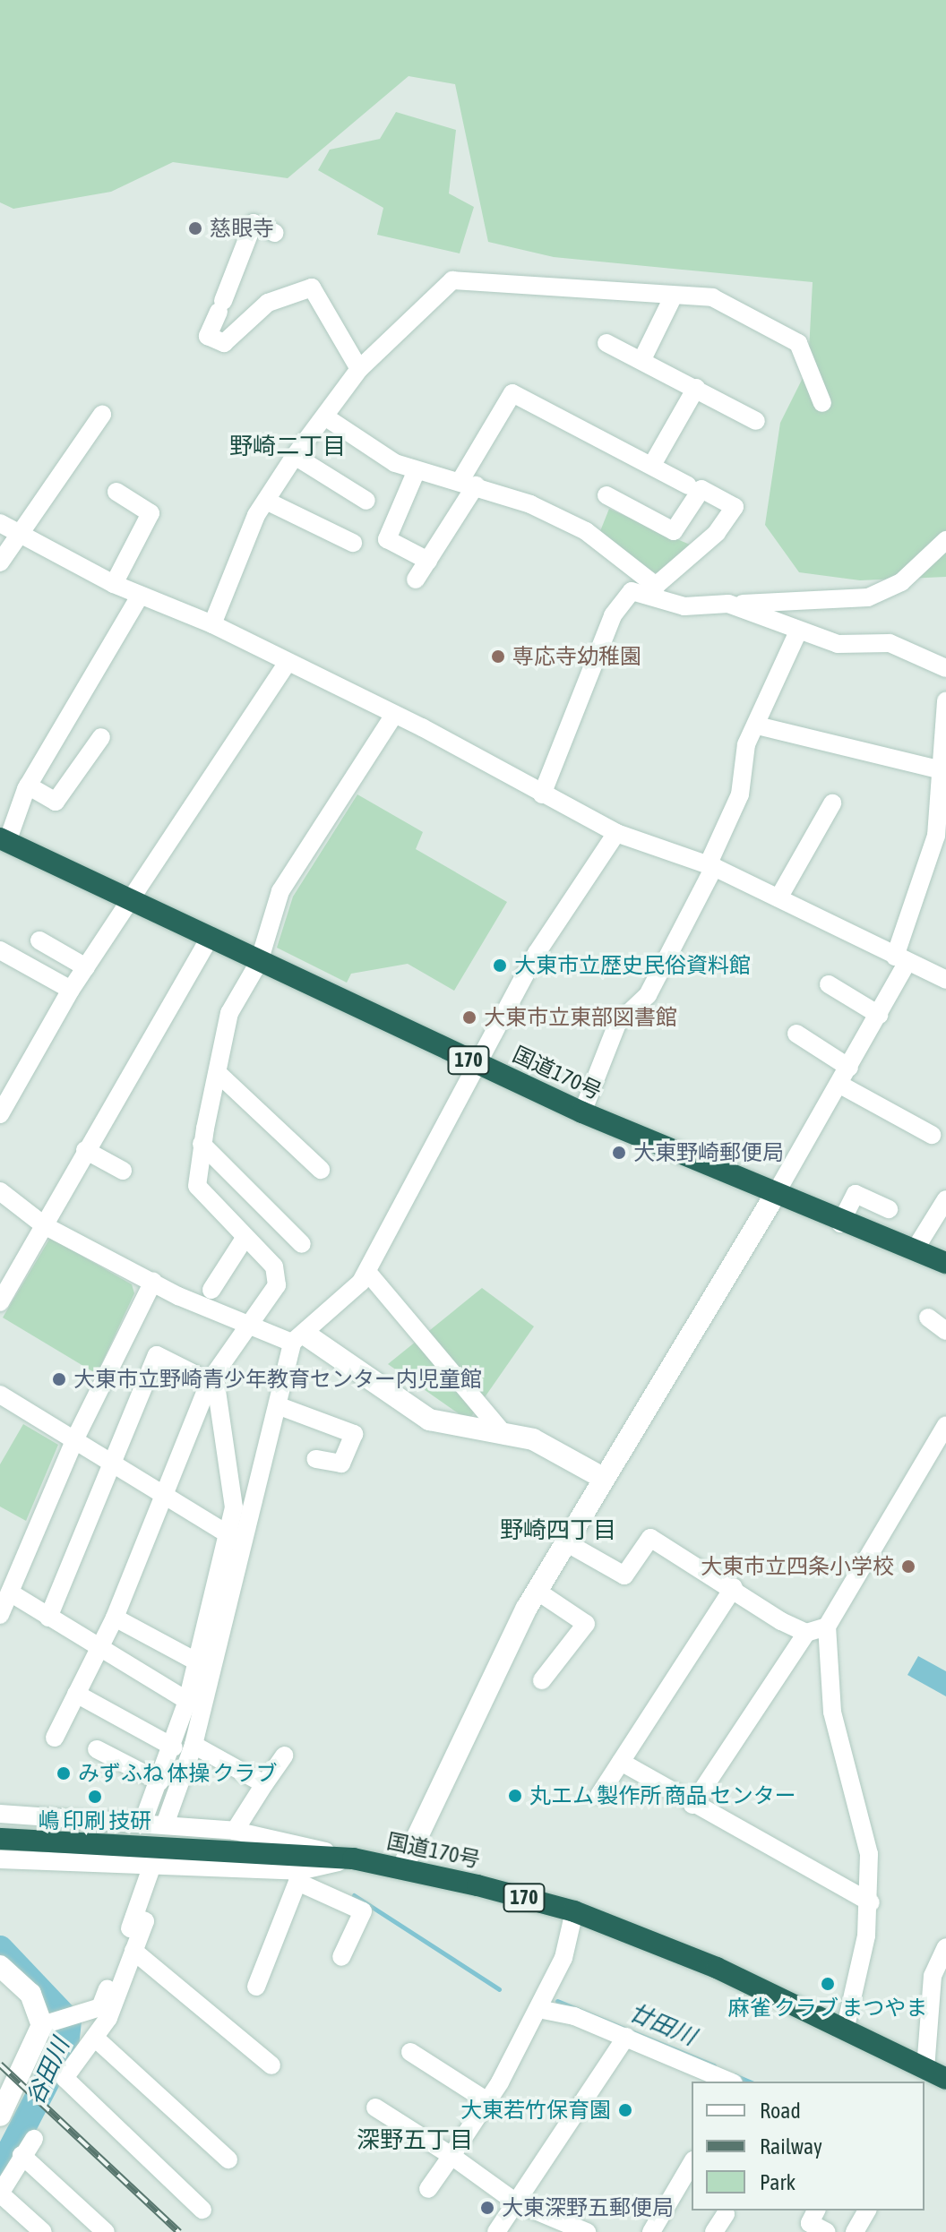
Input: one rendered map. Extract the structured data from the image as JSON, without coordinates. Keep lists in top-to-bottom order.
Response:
{
  "streets": {
    "highway": ["170", "国道170号"]
  },
  "districts": ["野崎二丁目", "野崎四丁目", "深野五丁目"],
  "water": ["廿田川", "谷田川"],
  "places": [
    "慈眼寺",
    "専応寺幼稚園",
    "大東市立歴史民俗資料館",
    "大東市立東部図書館",
    "大東野崎郵便局",
    "大東市立野崎青少年教育センター内児童館",
    "大東市立四条小学校",
    "みずふね 体操 クラブ",
    "丸エム 製作所 商品 センター",
    "嶋 印刷 技研",
    "麻雀 クラブ まつやま",
    "大東若竹保育園",
    "大東深野五郵便局"
  ],
  "legend": ["Road", "Railway", "Park"]
}
